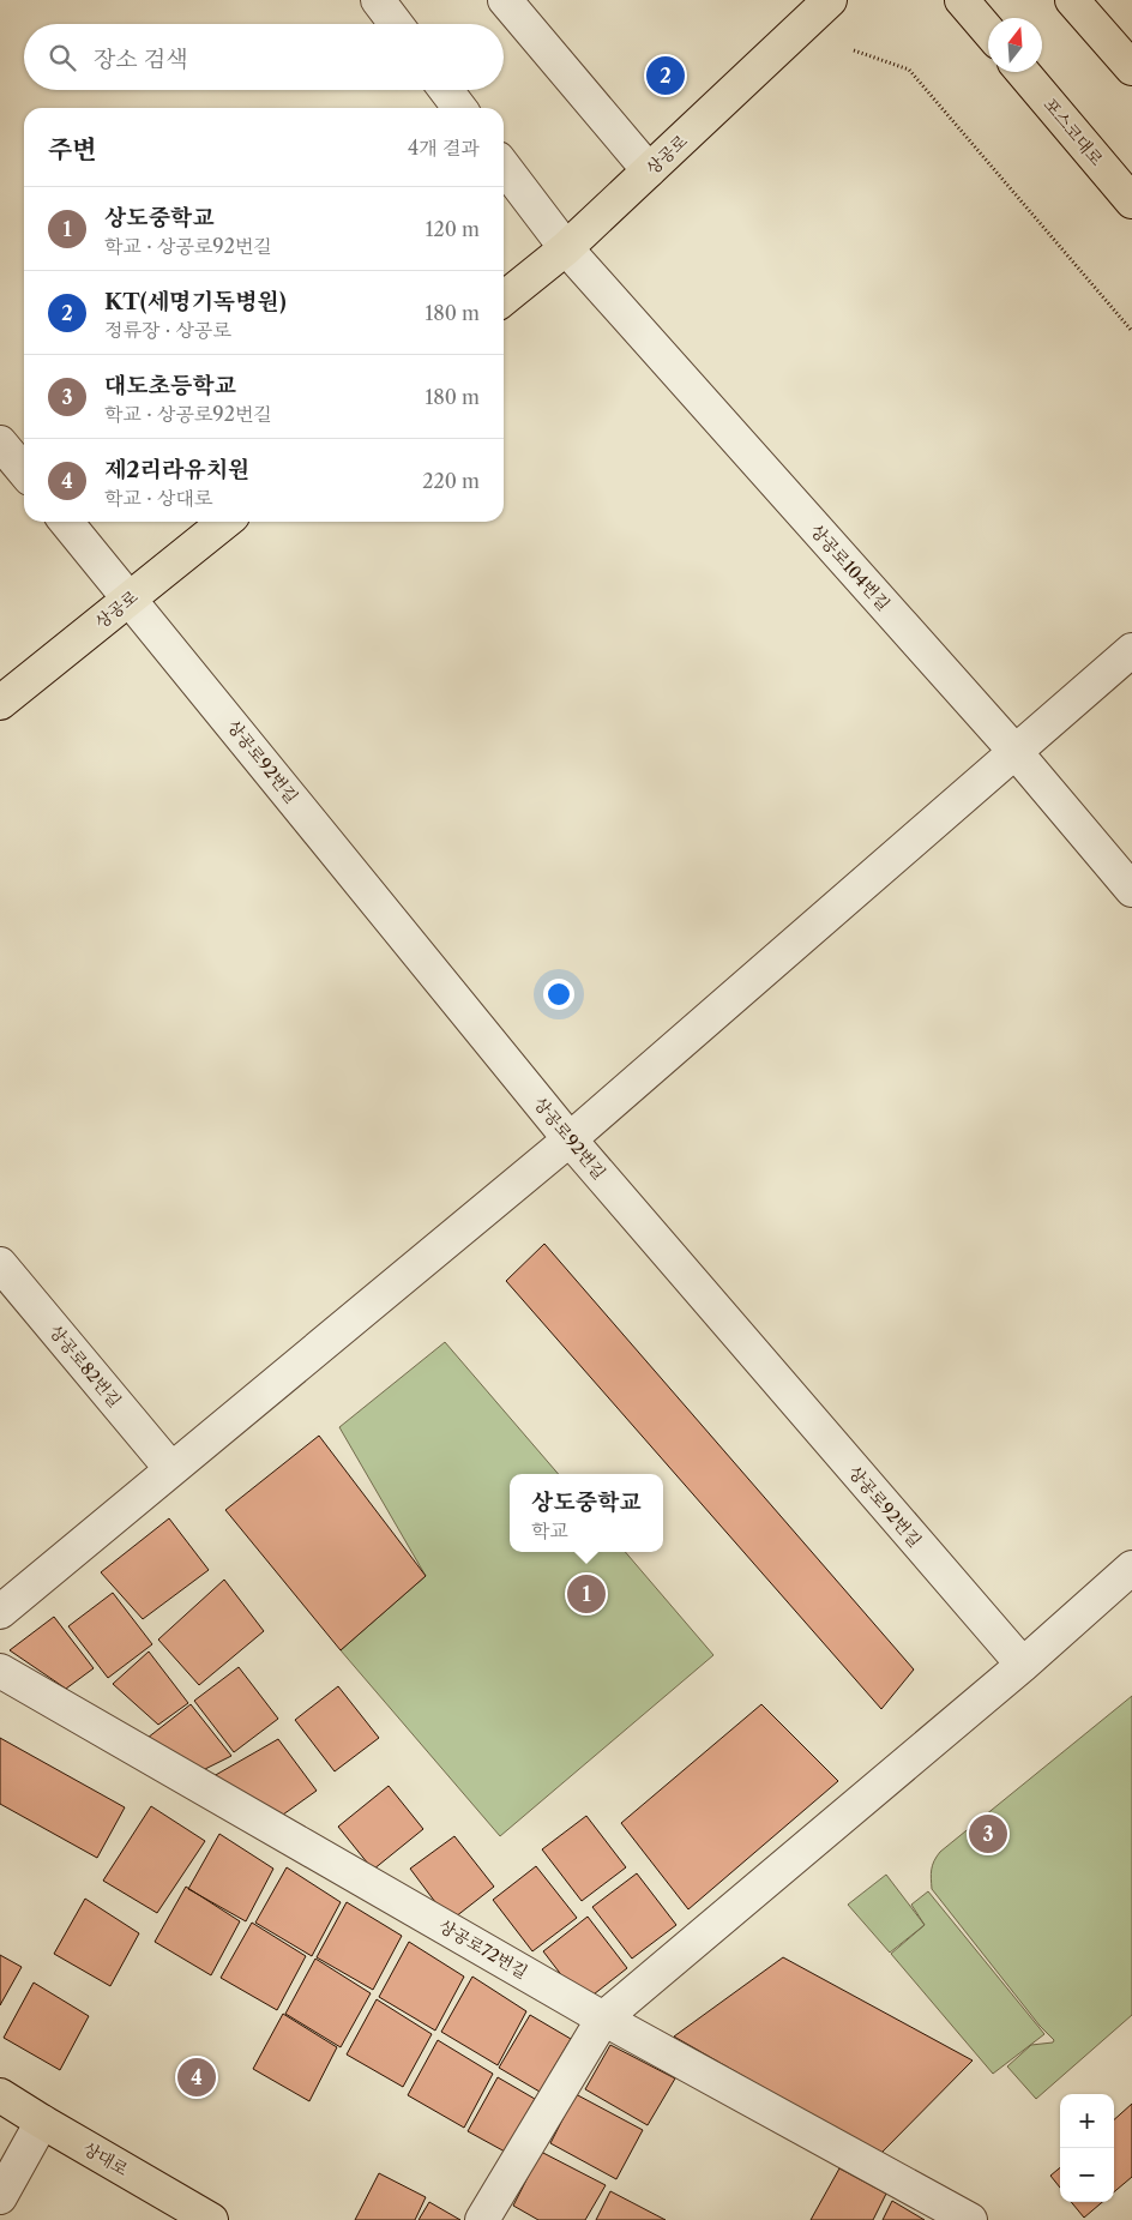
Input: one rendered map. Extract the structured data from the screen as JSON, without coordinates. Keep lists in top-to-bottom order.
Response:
{
  "streets": {
    "main road": ["포스코대로", "상공로", "상대로"],
    "street": [
      "상공로104번길",
      "상공로92번길",
      "상공로82번길",
      "상공로72번길"
    ]
  },
  "crossings": [
    ["상공로", "상공로104번길"],
    ["상공로", "상공로92번길"]
  ],
  "north": "top",
  "page": {
    "search": "장소 검색",
    "pins": [
      "2",
      "1",
      "3",
      "4"
    ],
    "heading": ["주변", "4개 결과"],
    "list": [
      {
        "mark": "1",
        "name": "상도중학교",
        "note": "학교 · 상공로92번길",
        "value": "120 m"
      },
      {
        "mark": "2",
        "name": "KT(세명기독병원)",
        "note": "정류장 · 상공로",
        "value": "180 m"
      },
      {
        "mark": "3",
        "name": "대도초등학교",
        "note": "학교 · 상공로92번길",
        "value": "180 m"
      },
      {
        "mark": "4",
        "name": "제2리라유치원",
        "note": "학교 · 상대로",
        "value": "220 m"
      }
    ],
    "popup": ["상도중학교", "학교"],
    "map_buttons": ["+", "−"]
  }
}
